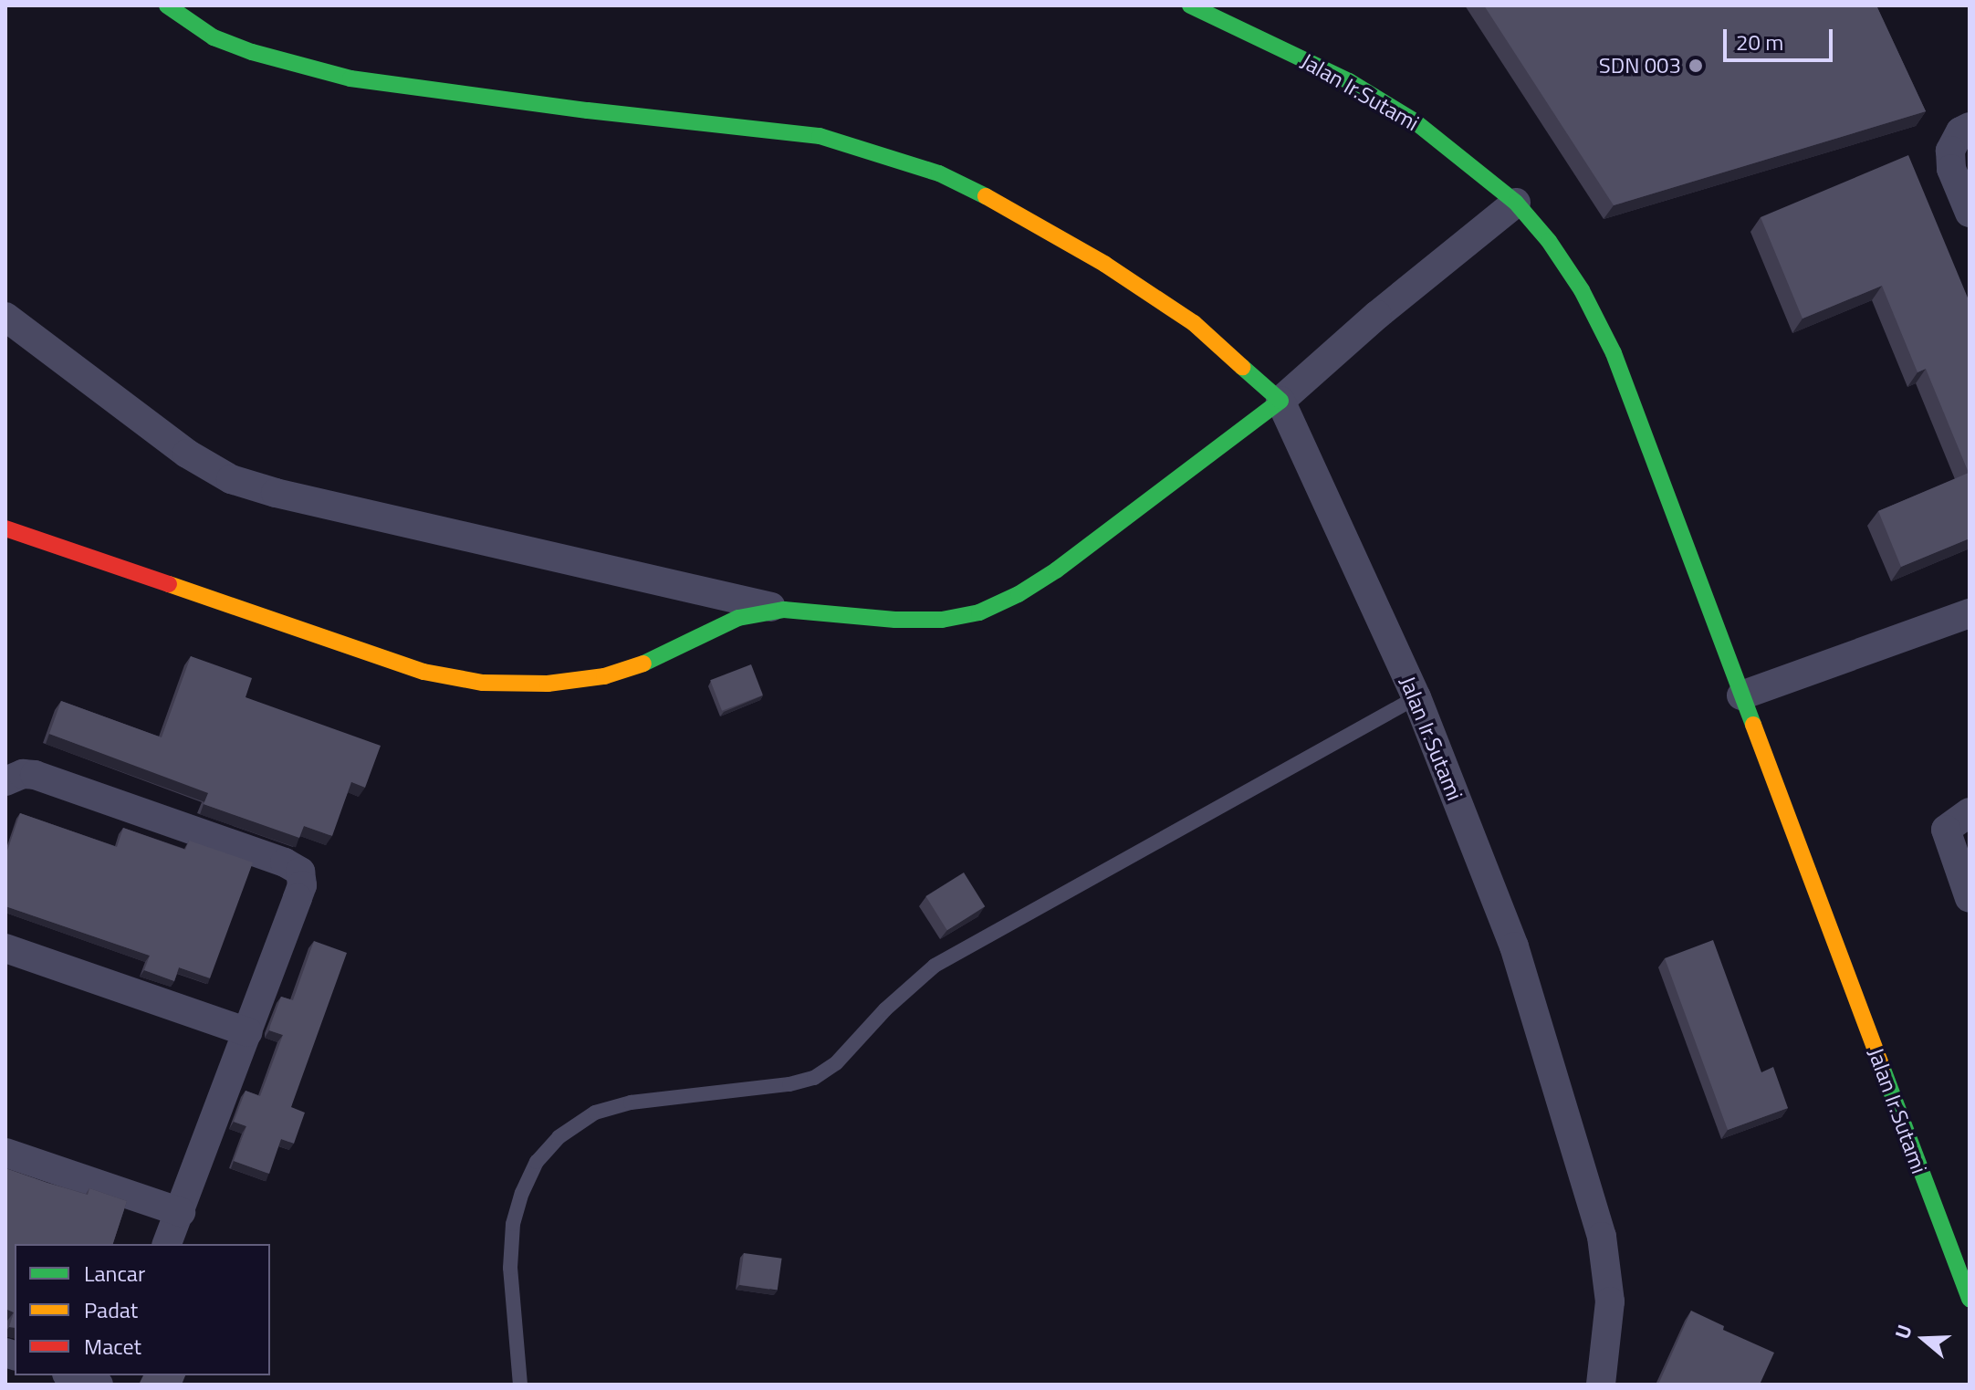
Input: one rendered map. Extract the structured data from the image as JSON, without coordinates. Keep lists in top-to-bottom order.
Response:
{
  "streets": {
    "street": ["Jalan Ir.Sutami"]
  },
  "places": ["SDN 003"],
  "legend": ["Lancar", "Padat", "Macet"],
  "scale_bar": "20 m",
  "north": "left"
}
